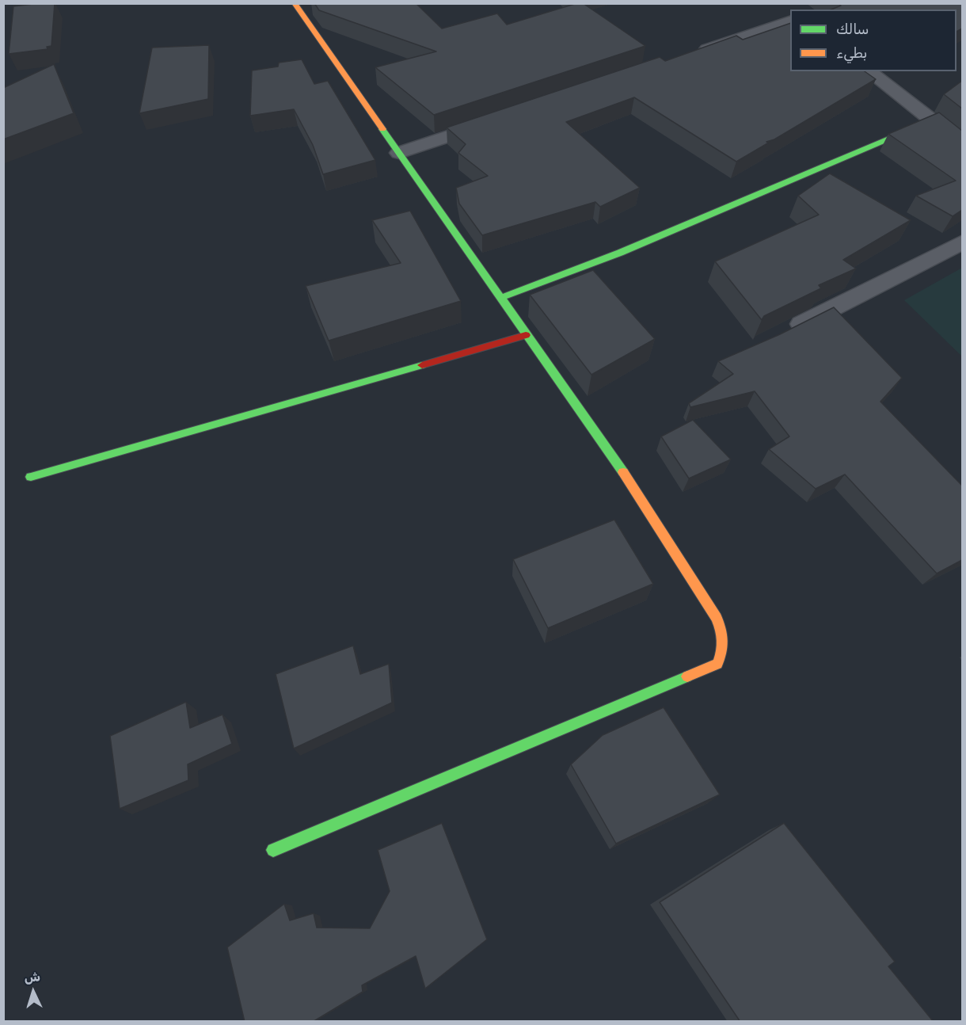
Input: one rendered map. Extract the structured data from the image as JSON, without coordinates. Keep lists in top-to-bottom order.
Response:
{
  "legend": ["سالك", "بطيء"],
  "north": "top"
}
